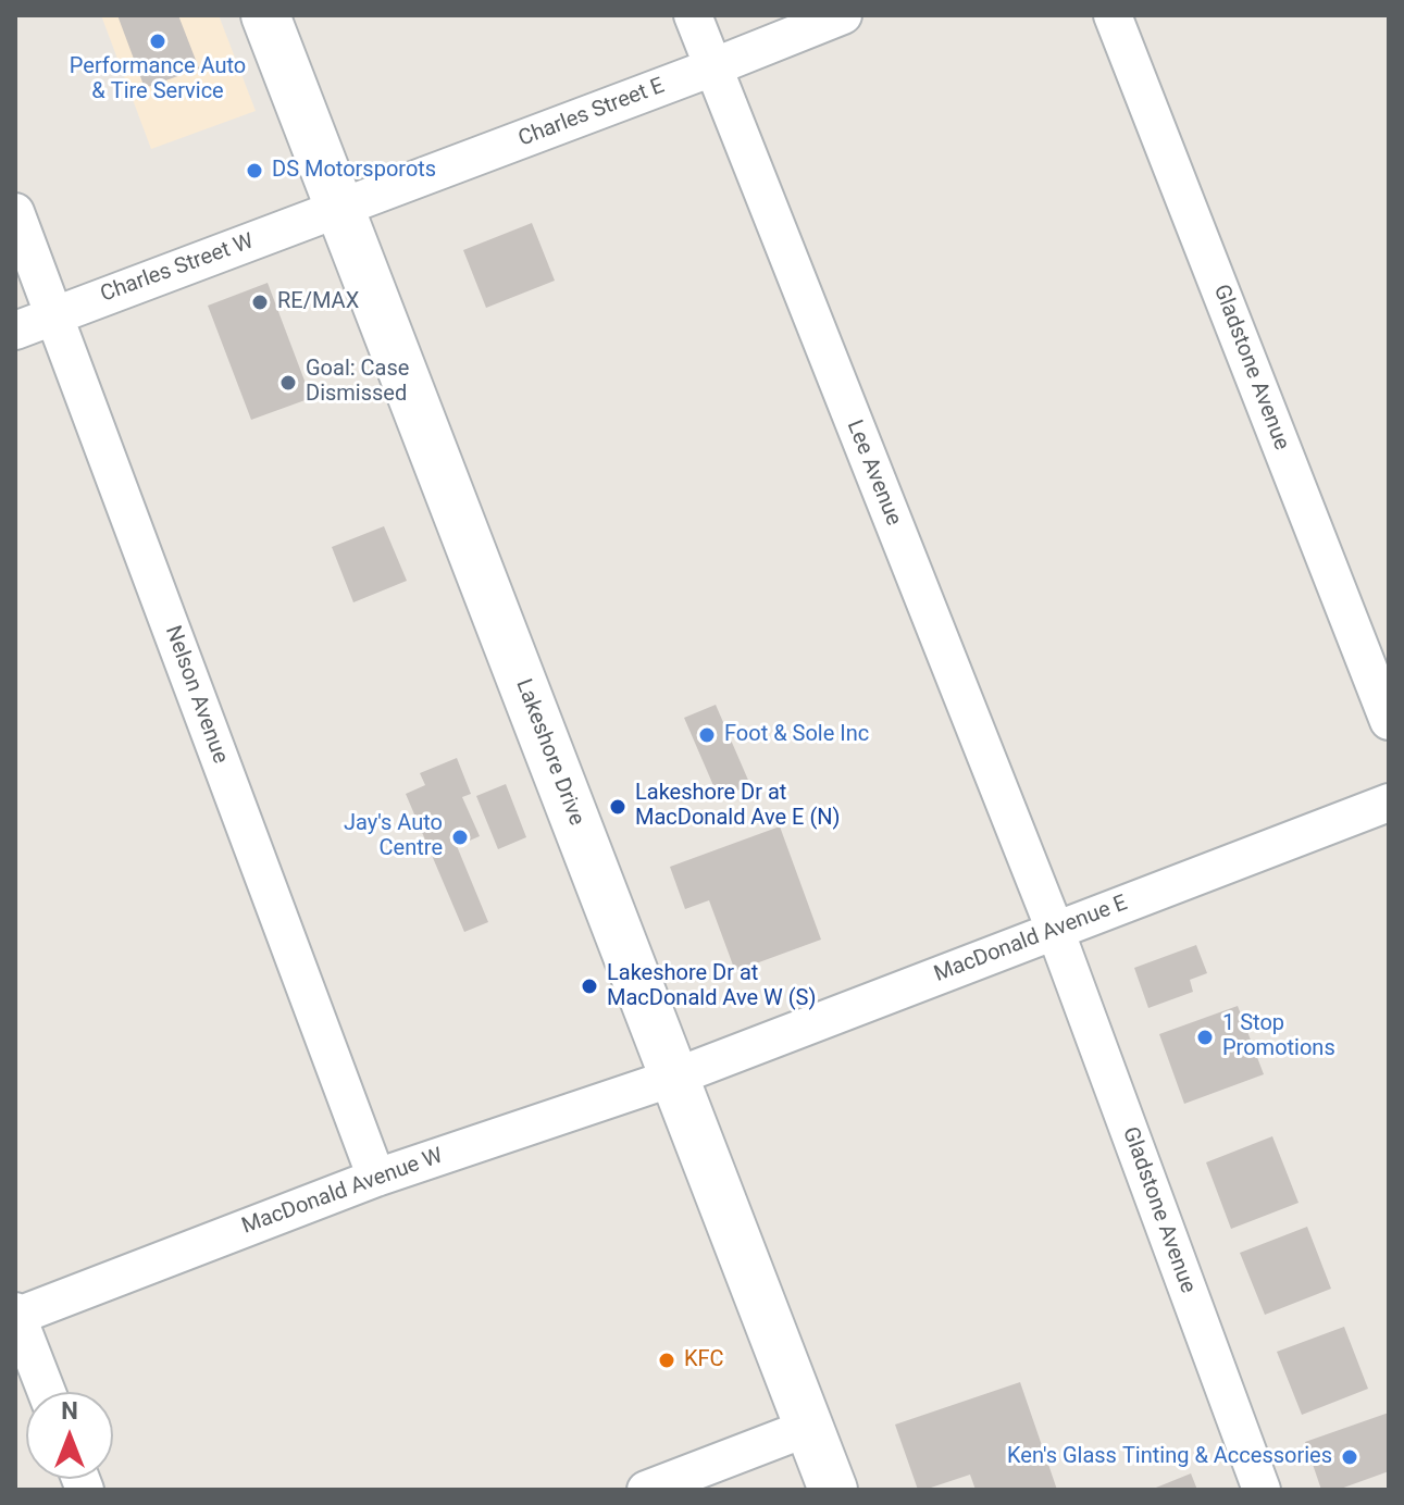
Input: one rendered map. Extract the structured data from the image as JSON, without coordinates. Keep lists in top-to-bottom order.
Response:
{
  "streets": {
    "main road": ["Lakeshore Drive"],
    "street": [
      "Charles Street E",
      "Charles Street W",
      "Gladstone Avenue",
      "Lee Avenue",
      "Nelson Avenue",
      "MacDonald Avenue E",
      "MacDonald Avenue W"
    ]
  },
  "crossings": [
    ["Charles Street E", "Charles Street W"],
    ["Charles Street E", "Lee Avenue"],
    ["Charles Street E", "Lakeshore Drive"],
    ["Charles Street W", "Nelson Avenue"],
    ["Charles Street W", "Lakeshore Drive"],
    ["Gladstone Avenue", "Lee Avenue"],
    ["Gladstone Avenue", "MacDonald Avenue E"],
    ["Lee Avenue", "MacDonald Avenue E"],
    ["Nelson Avenue", "MacDonald Avenue W"],
    ["Lakeshore Drive", "MacDonald Avenue E"],
    ["Lakeshore Drive", "MacDonald Avenue W"],
    ["MacDonald Avenue E", "MacDonald Avenue W"]
  ],
  "places": [
    "Performance Auto & Tire Service",
    "DS Motorsporots",
    "RE/MAX",
    "Goal: Case Dismissed",
    "Foot & Sole Inc",
    "Lakeshore Dr at MacDonald Ave E (N)",
    "Jay's Auto Centre",
    "Lakeshore Dr at MacDonald Ave W (S)",
    "1 Stop Promotions",
    "KFC",
    "Ken's Glass Tinting & Accessories"
  ],
  "north": "top"
}
